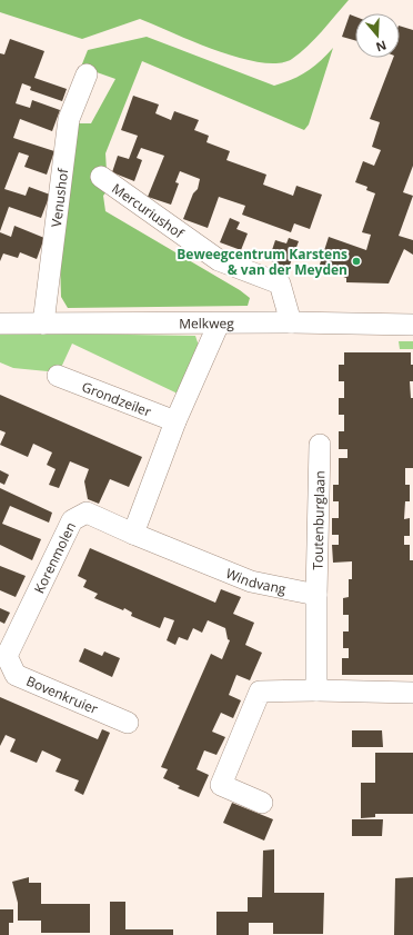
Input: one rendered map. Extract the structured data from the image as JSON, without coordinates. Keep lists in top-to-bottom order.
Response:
{
  "streets": {
    "street": [
      "Venushof",
      "Mercuriushof",
      "Melkweg",
      "Grondzeiler",
      "Toutenburglaan",
      "Korenmolen",
      "Windvang",
      "Bovenkruier"
    ]
  },
  "crossings": [
    ["Venushof", "Melkweg"],
    ["Mercuriushof", "Melkweg"],
    ["Toutenburglaan", "Windvang"],
    ["Korenmolen", "Windvang"],
    ["Korenmolen", "Bovenkruier"]
  ],
  "places": ["Beweegcentrum Karstens & van der Meyden"],
  "north": "bottom"
}
